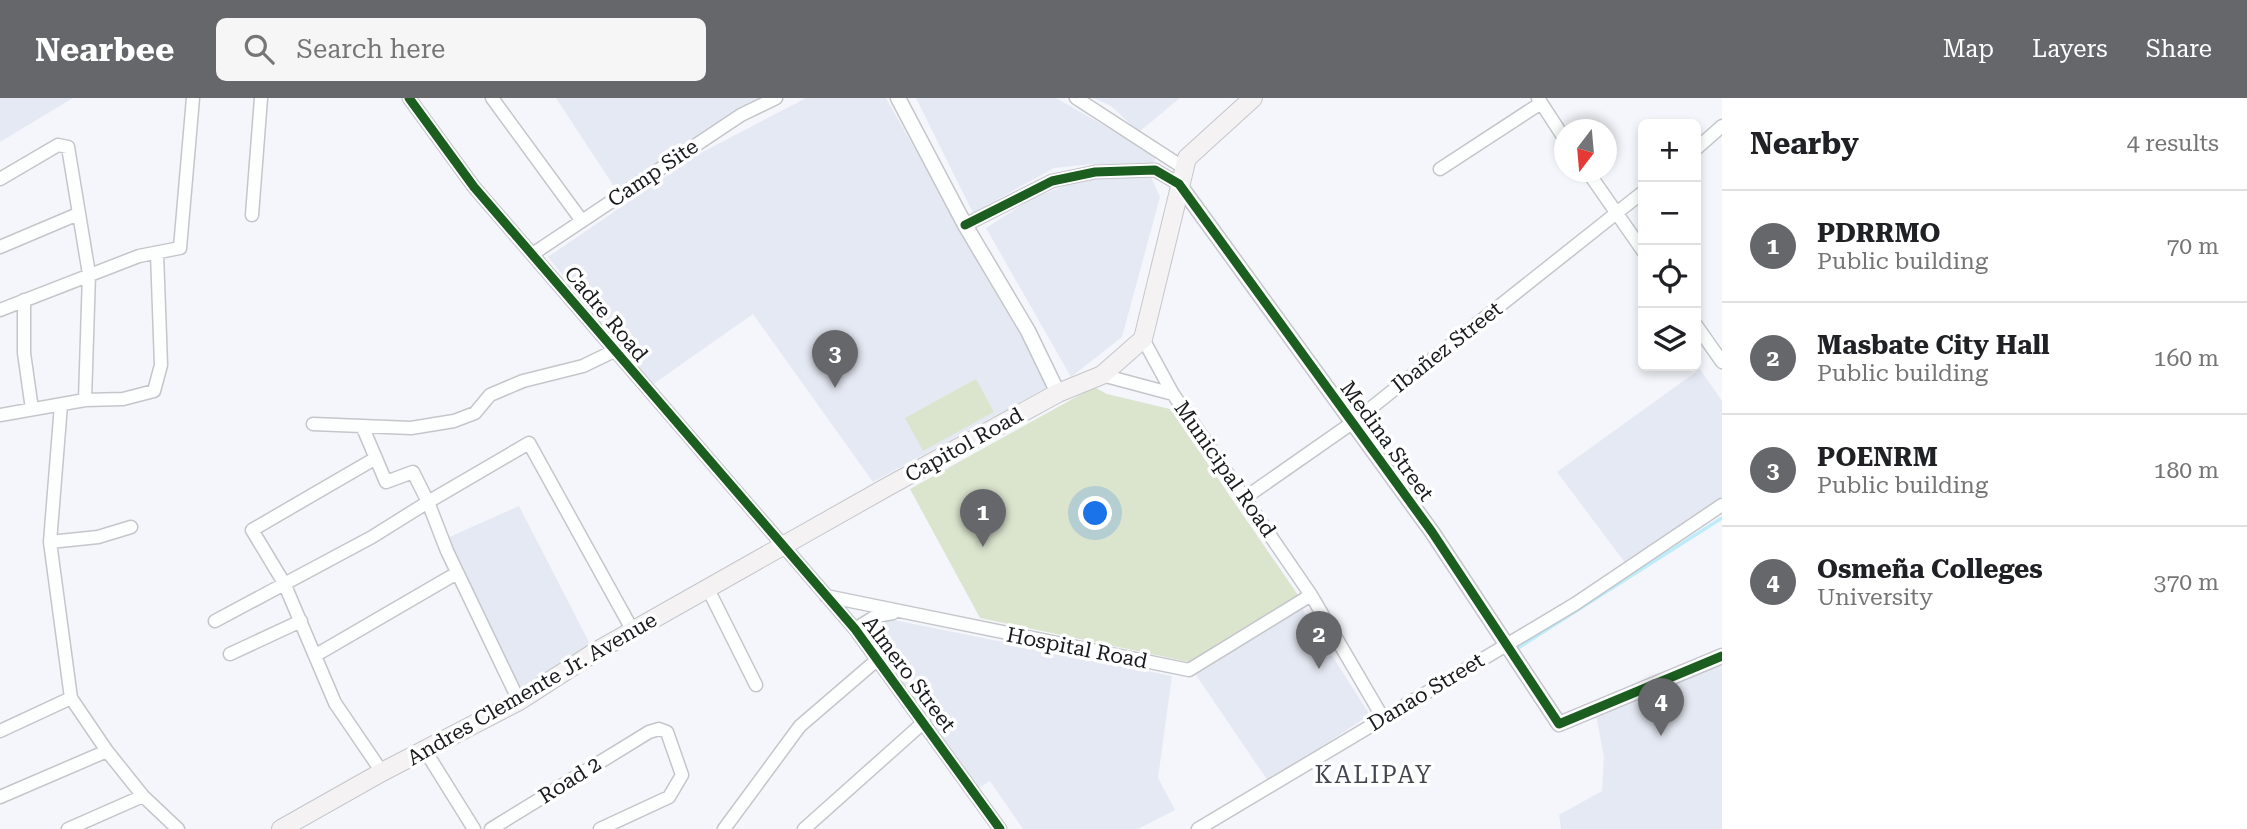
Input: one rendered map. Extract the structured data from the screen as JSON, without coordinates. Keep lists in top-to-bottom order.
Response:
{
  "streets": {
    "main road": ["Capitol Road", "Andres Clemente Jr. Avenue"],
    "street": [
      "Camp Site",
      "Cadre Road",
      "Ibañez Street",
      "Medina Street",
      "Municipal Road",
      "Hospital Road",
      "Almero Street",
      "Danao Street",
      "Road 2"
    ]
  },
  "crossings": [
    ["Camp Site", "Cadre Road"],
    ["Cadre Road", "Capitol Road"],
    ["Cadre Road", "Almero Street"],
    ["Cadre Road", "Andres Clemente Jr. Avenue"],
    ["Ibañez Street", "Medina Street"],
    ["Ibañez Street", "Municipal Road"],
    ["Medina Street", "Danao Street"],
    ["Capitol Road", "Municipal Road"],
    ["Capitol Road", "Almero Street"],
    ["Capitol Road", "Andres Clemente Jr. Avenue"],
    ["Municipal Road", "Hospital Road"],
    ["Municipal Road", "Danao Street"],
    ["Hospital Road", "Almero Street"],
    ["Almero Street", "Andres Clemente Jr. Avenue"]
  ],
  "districts": ["KALIPAY"],
  "north": "bottom",
  "page": {
    "header": "Nearbee",
    "search": "Search here",
    "nav": ["Map", "Layers", "Share"],
    "heading": ["Nearby", "4 results"],
    "map_buttons": ["+", "−"],
    "list": [
      {
        "mark": "1",
        "name": "PDRRMO",
        "note": "Public building",
        "value": "70 m"
      },
      {
        "mark": "2",
        "name": "Masbate City Hall",
        "note": "Public building",
        "value": "160 m"
      },
      {
        "mark": "3",
        "name": "POENRM",
        "note": "Public building",
        "value": "180 m"
      },
      {
        "mark": "4",
        "name": "Osmeña Colleges",
        "note": "University",
        "value": "370 m"
      }
    ],
    "pins": [
      "3",
      "1",
      "2",
      "4"
    ]
  }
}
